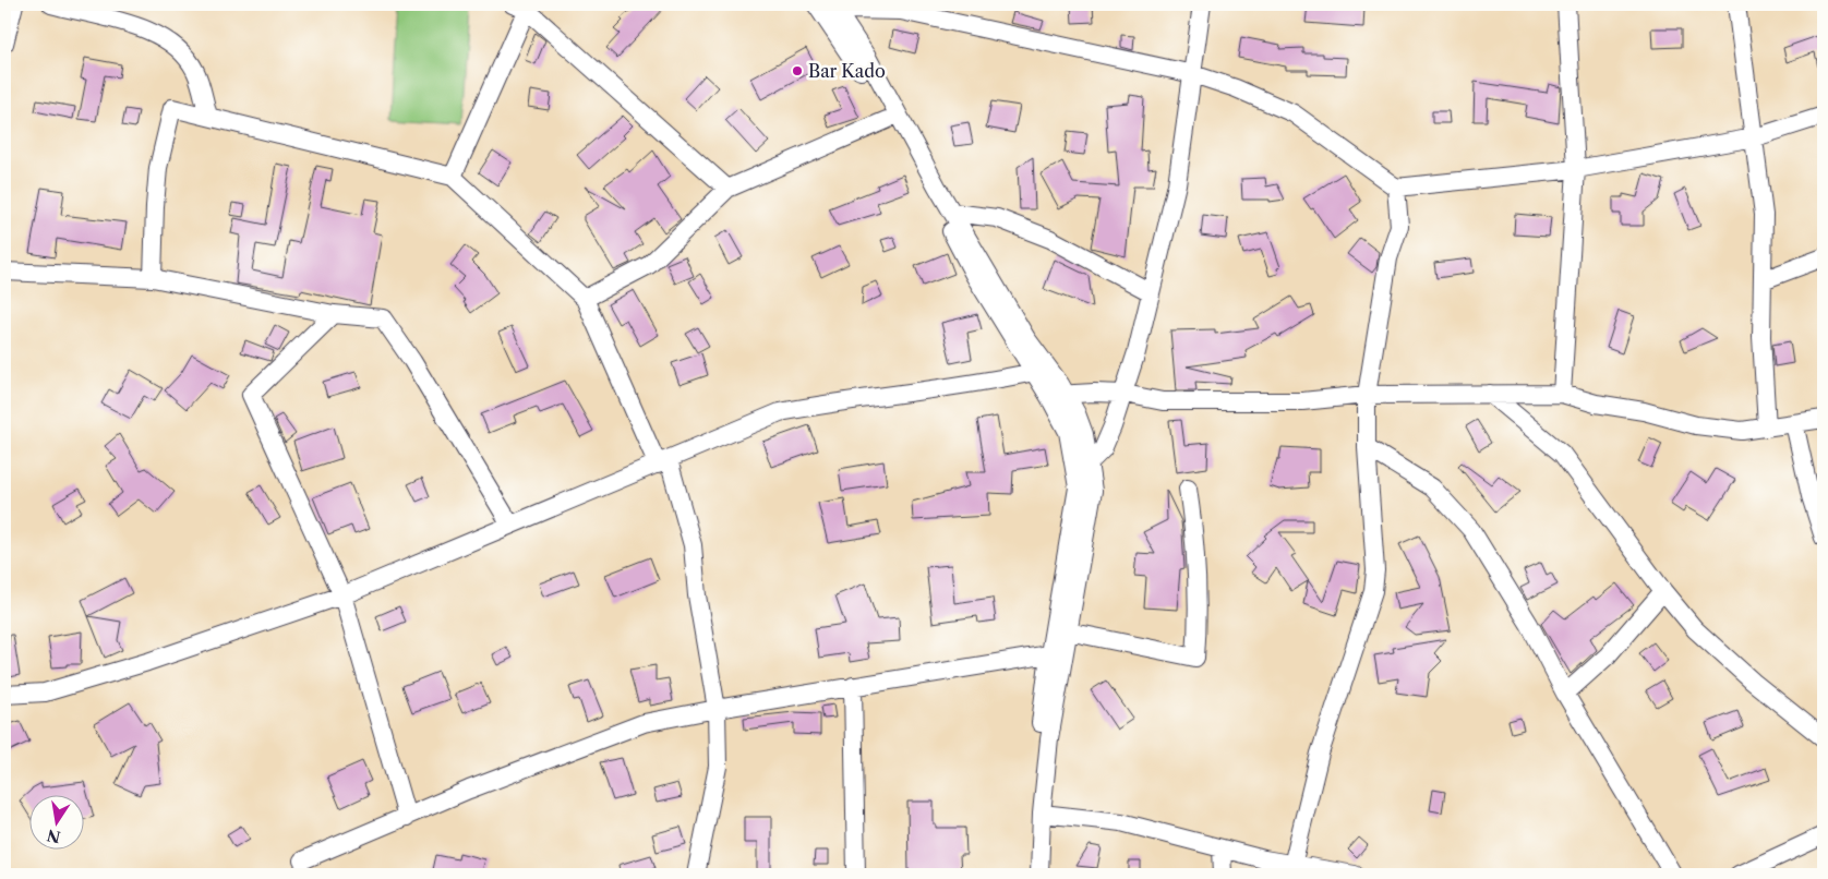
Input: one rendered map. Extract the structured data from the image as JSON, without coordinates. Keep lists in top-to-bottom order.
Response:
{
  "places": ["Bar Kado"],
  "north": "bottom"
}
